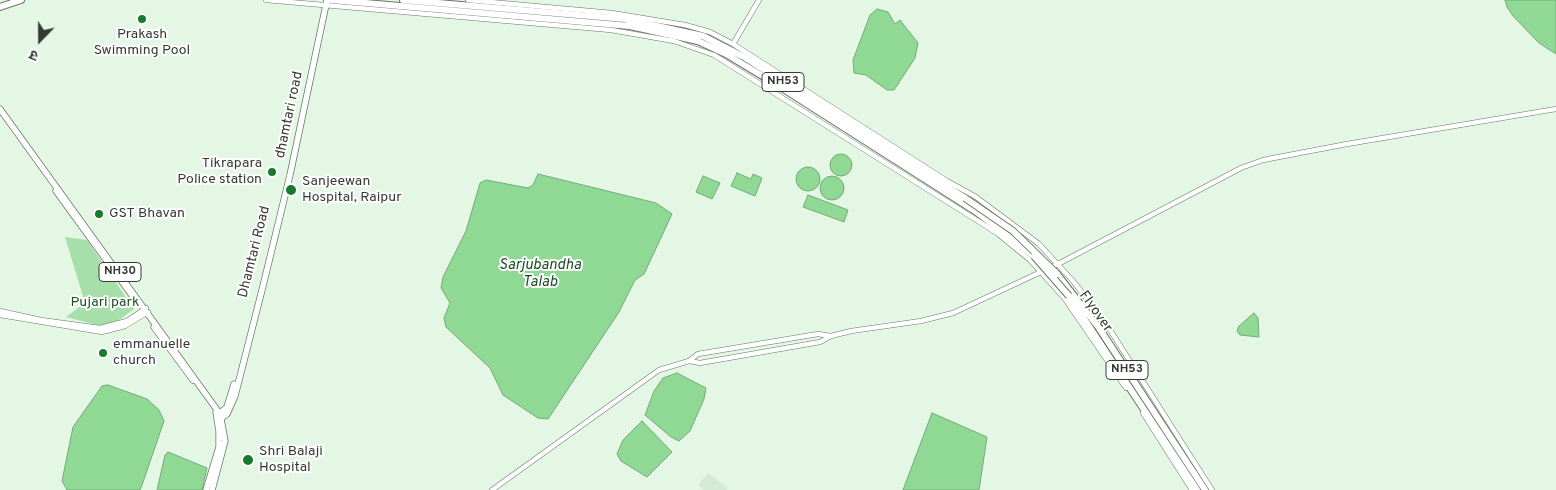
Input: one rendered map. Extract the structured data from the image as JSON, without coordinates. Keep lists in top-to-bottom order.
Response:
{
  "streets": {
    "highway": ["NH53", "Flyover"],
    "main road": ["dhamtari road", "Dhamtari Road", "NH30"]
  },
  "crossings": [
    ["NH53", "Flyover"],
    ["dhamtari road", "Dhamtari Road"],
    ["dhamtari road", "NH30"],
    ["Dhamtari Road", "NH30"]
  ],
  "water": ["Sarjubandha Talab"],
  "parks": ["Pujari park"],
  "places": [
    "Prakash Swimming Pool",
    "Tikrapara Police station",
    "Sanjeewan Hospital, Raipur",
    "GST Bhavan",
    "emmanuelle church",
    "Shri Balaji Hospital"
  ],
  "north": "bottom"
}
